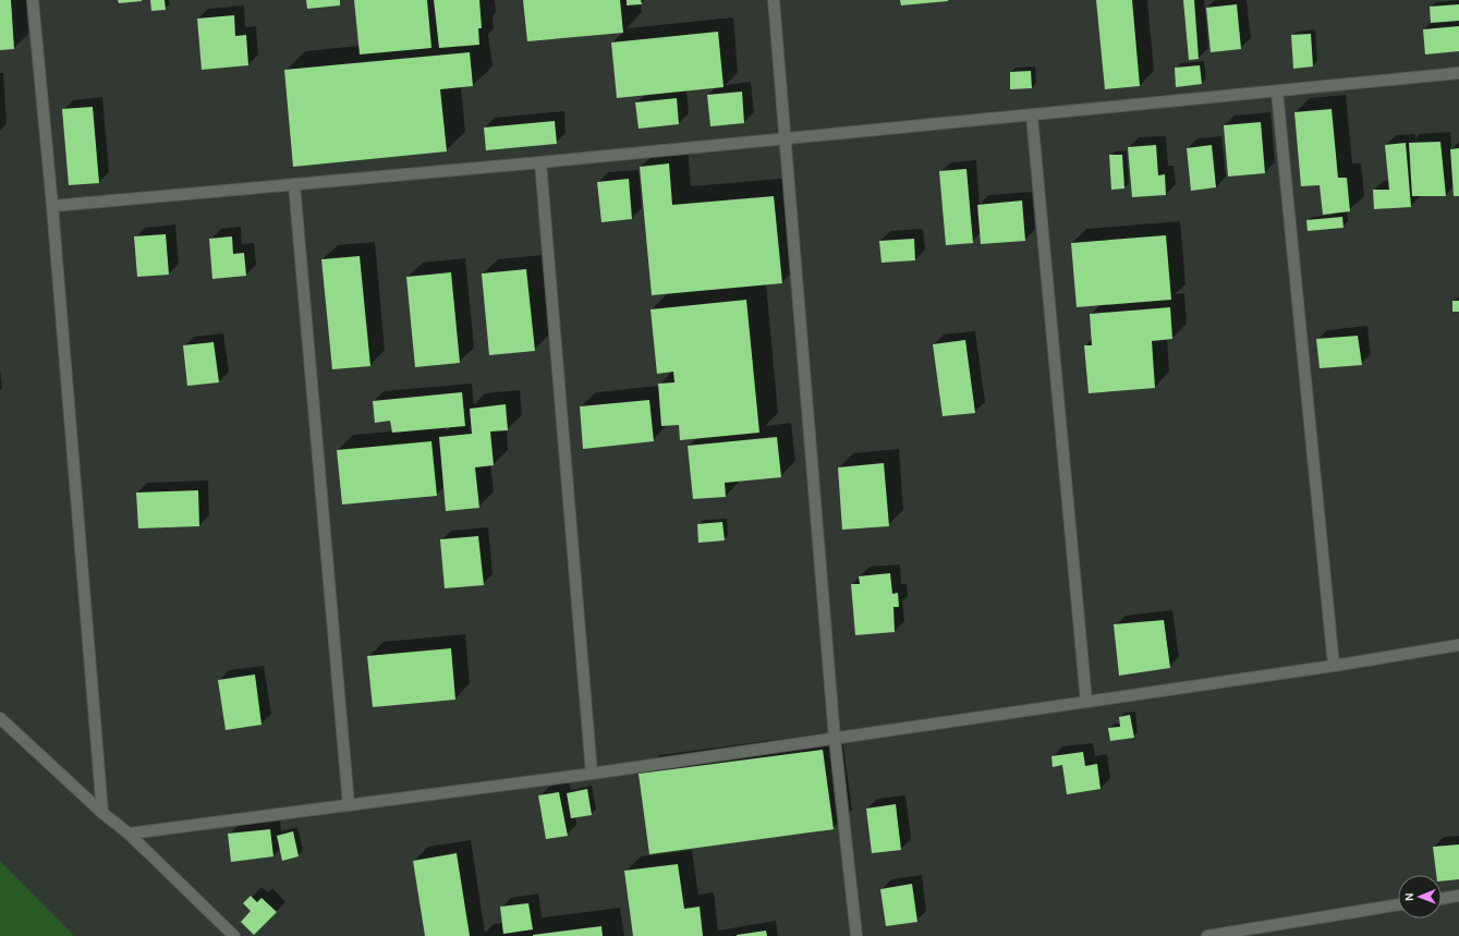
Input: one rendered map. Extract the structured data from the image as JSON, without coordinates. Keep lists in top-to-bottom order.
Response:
{
  "north": "left"
}
